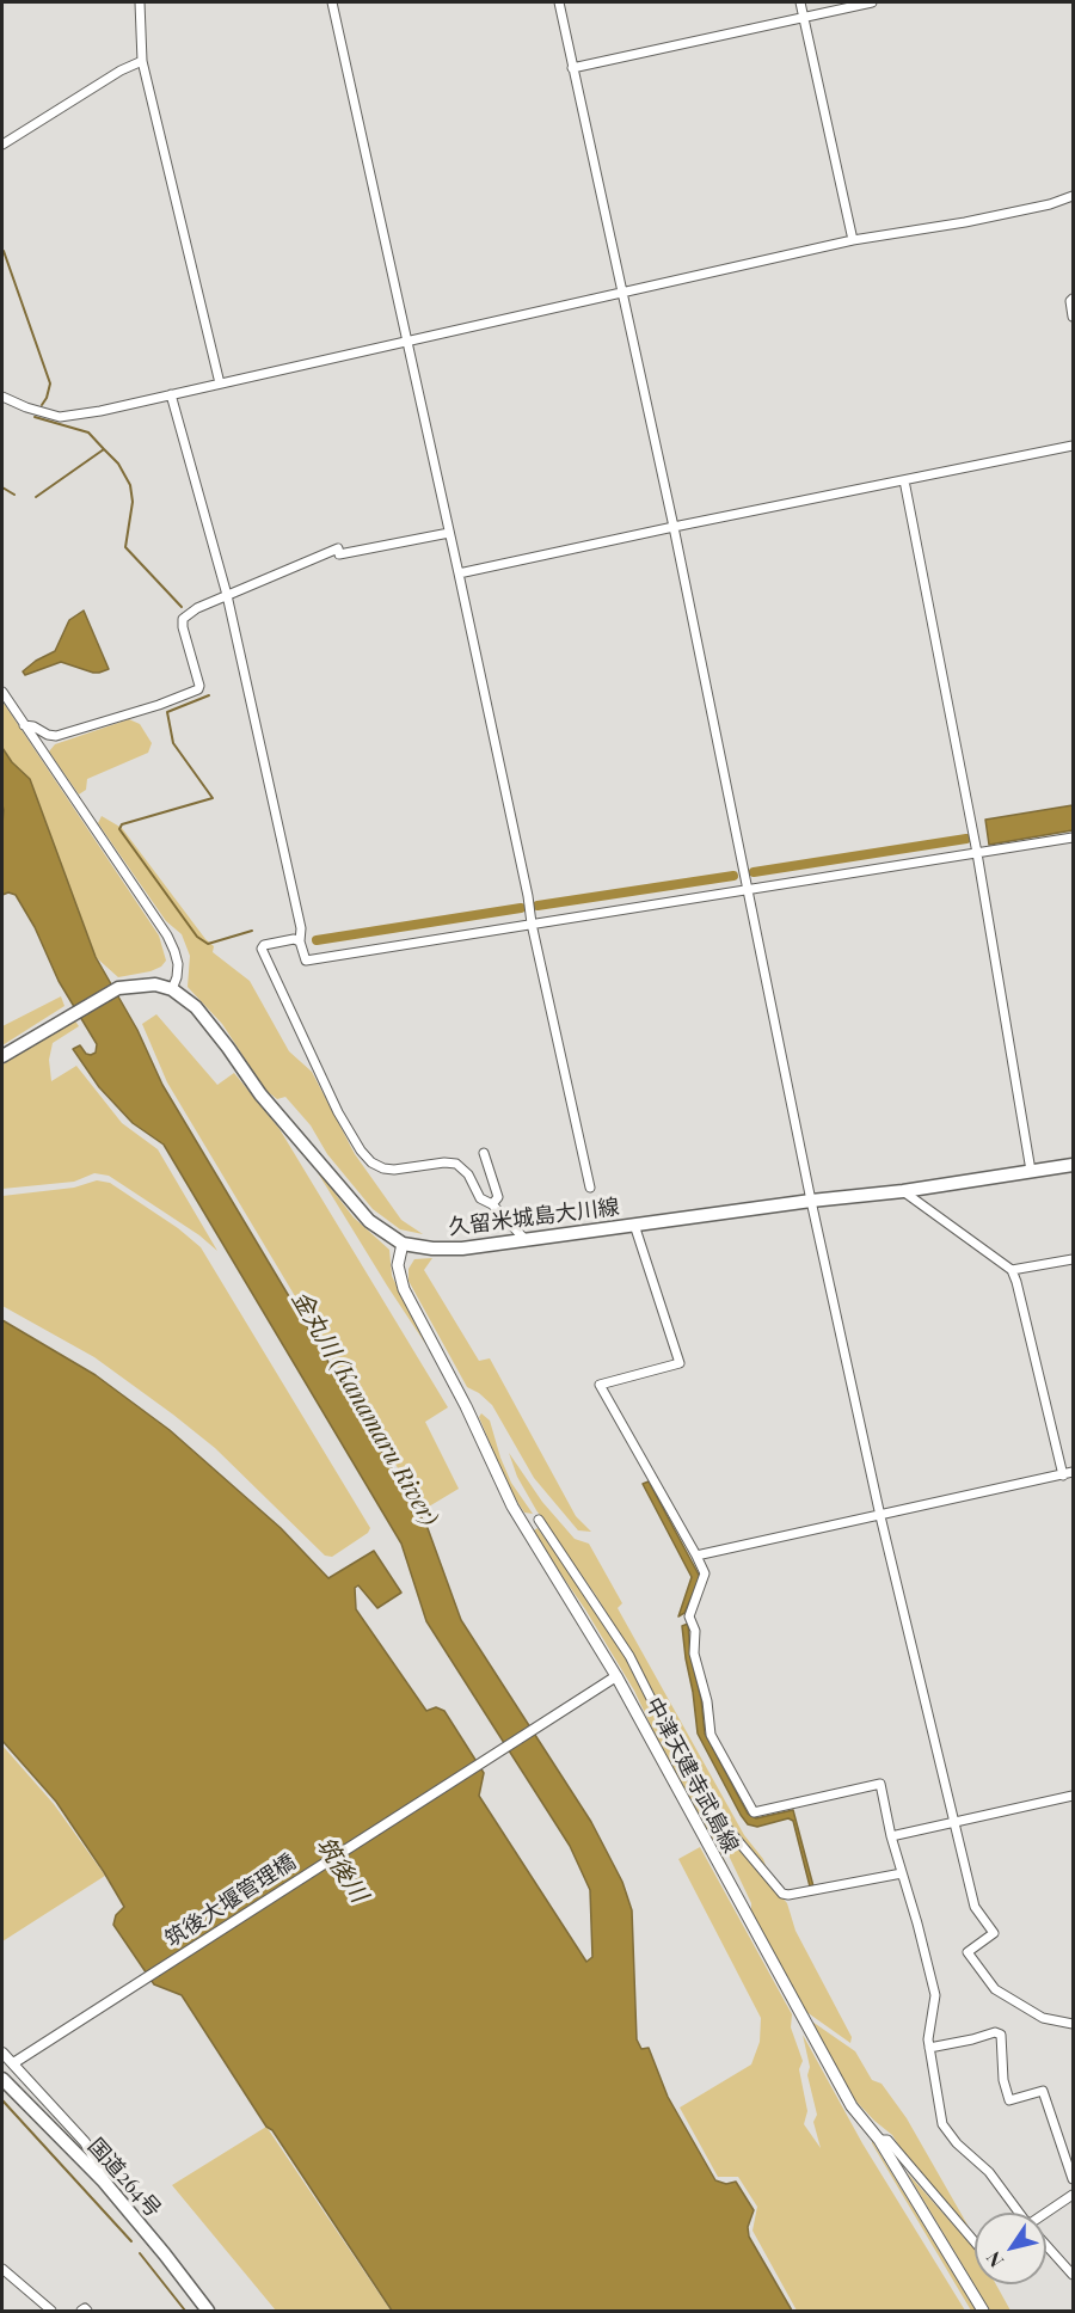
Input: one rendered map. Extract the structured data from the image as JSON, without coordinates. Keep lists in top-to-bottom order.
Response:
{
  "streets": {
    "main road": ["久留米城島大川線", "中津天建寺武島線", "国道264号"],
    "street": ["筑後大堰管理橋"]
  },
  "crossings": [
    ["久留米城島大川線", "中津天建寺武島線"],
    ["中津天建寺武島線", "筑後大堰管理橋"]
  ],
  "water": ["金丸川 (Kanamaru River)", "筑後川"],
  "north": "bottom left"
}
